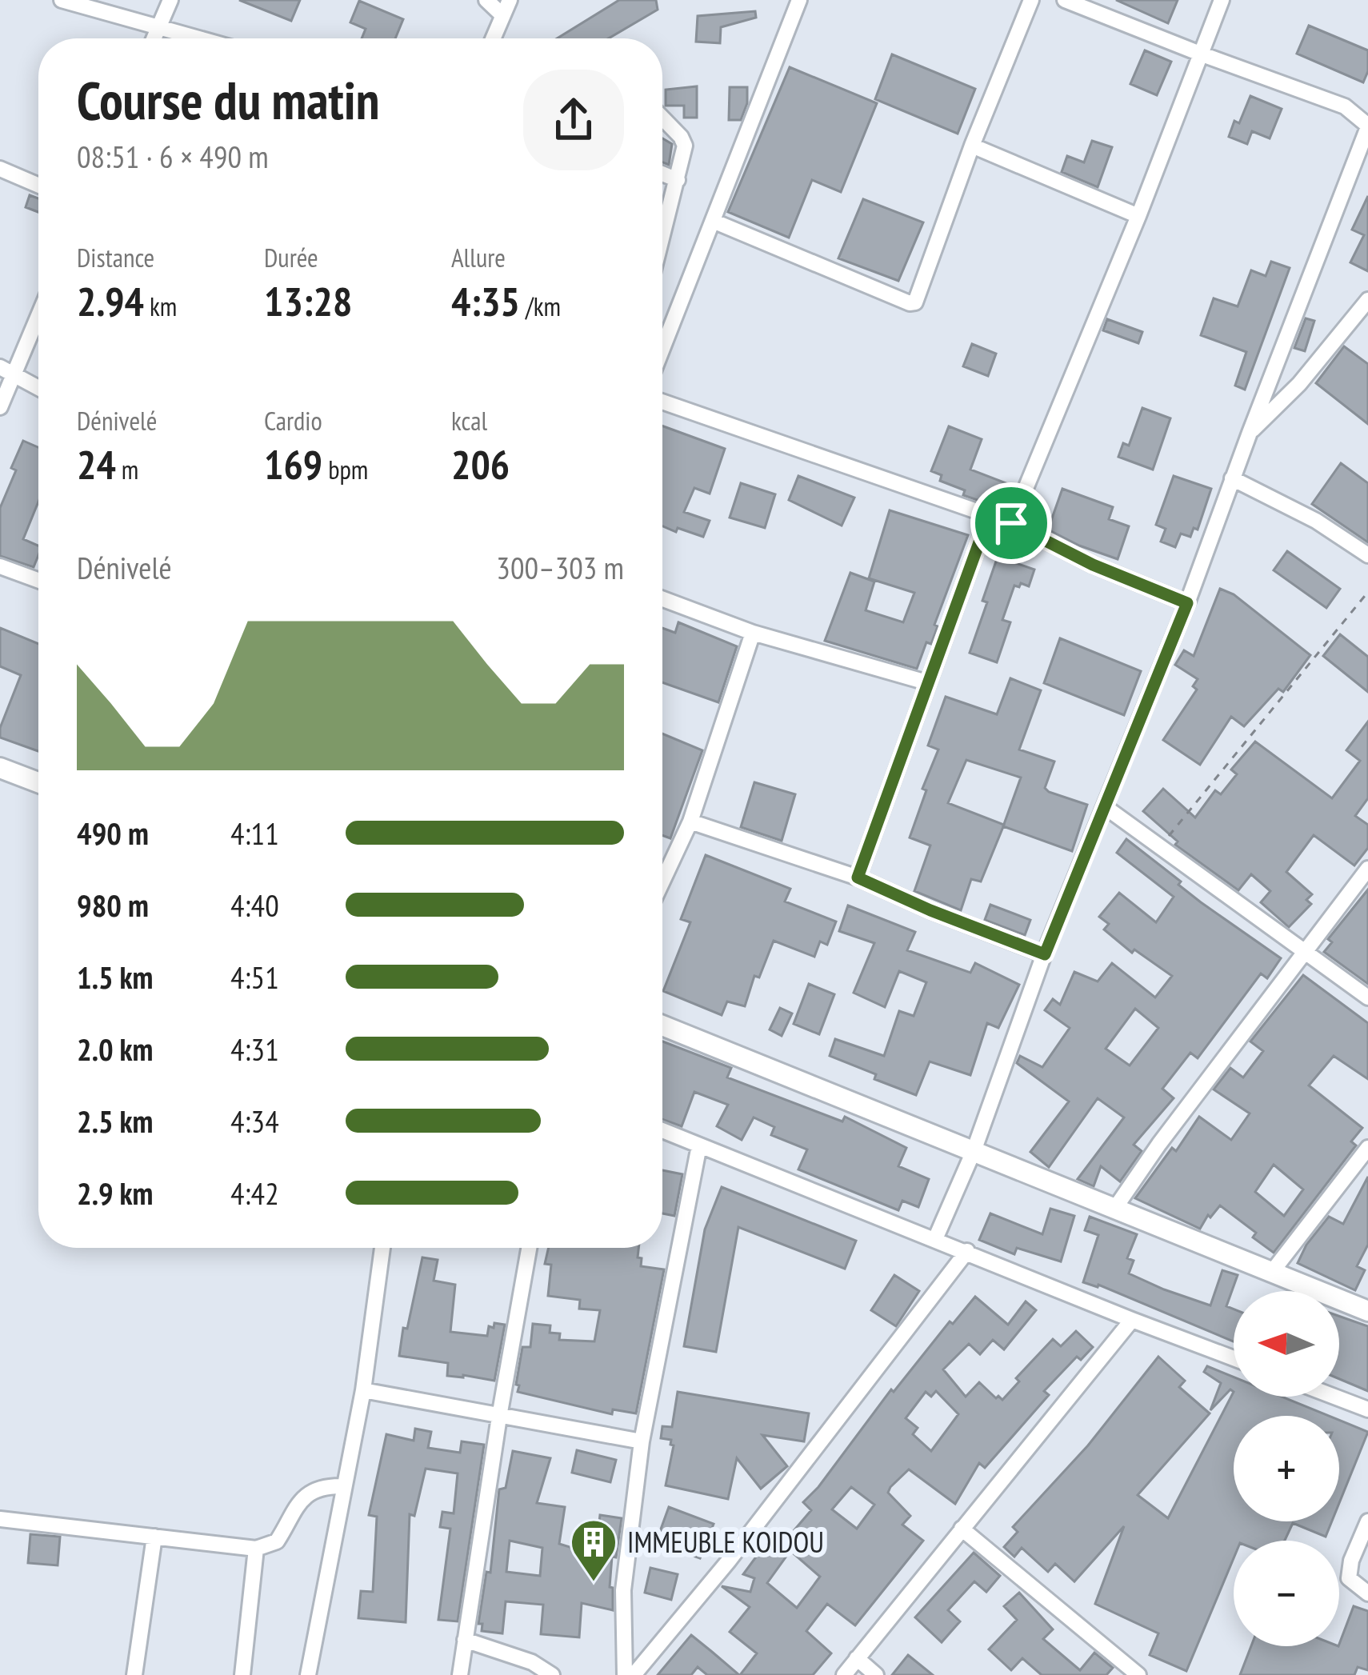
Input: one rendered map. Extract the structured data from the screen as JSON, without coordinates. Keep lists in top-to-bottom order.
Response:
{
  "places": {
    "building": ["IMMEUBLE KOIDOU"]
  },
  "north": "left",
  "page": {
    "heading": ["Course du matin", "08:51 · 6 × 490 m"],
    "stats": [
      ["Distance", "2.94 km"],
      ["Durée", "13:28"],
      ["Allure", "4:35 /km"],
      ["Dénivelé", "24 m"],
      ["Cardio", "169 bpm"],
      ["kcal", "206"]
    ],
    "chart": ["Dénivelé", "300–303 m"],
    "list": [
      {
        "name": "490 m",
        "note": "4:11"
      },
      {
        "name": "980 m",
        "note": "4:40"
      },
      {
        "name": "1.5 km",
        "note": "4:51"
      },
      {
        "name": "2.0 km",
        "note": "4:31"
      },
      {
        "name": "2.5 km",
        "note": "4:34"
      },
      {
        "name": "2.9 km",
        "note": "4:42"
      }
    ],
    "map_buttons": ["+", "−"]
  }
}
